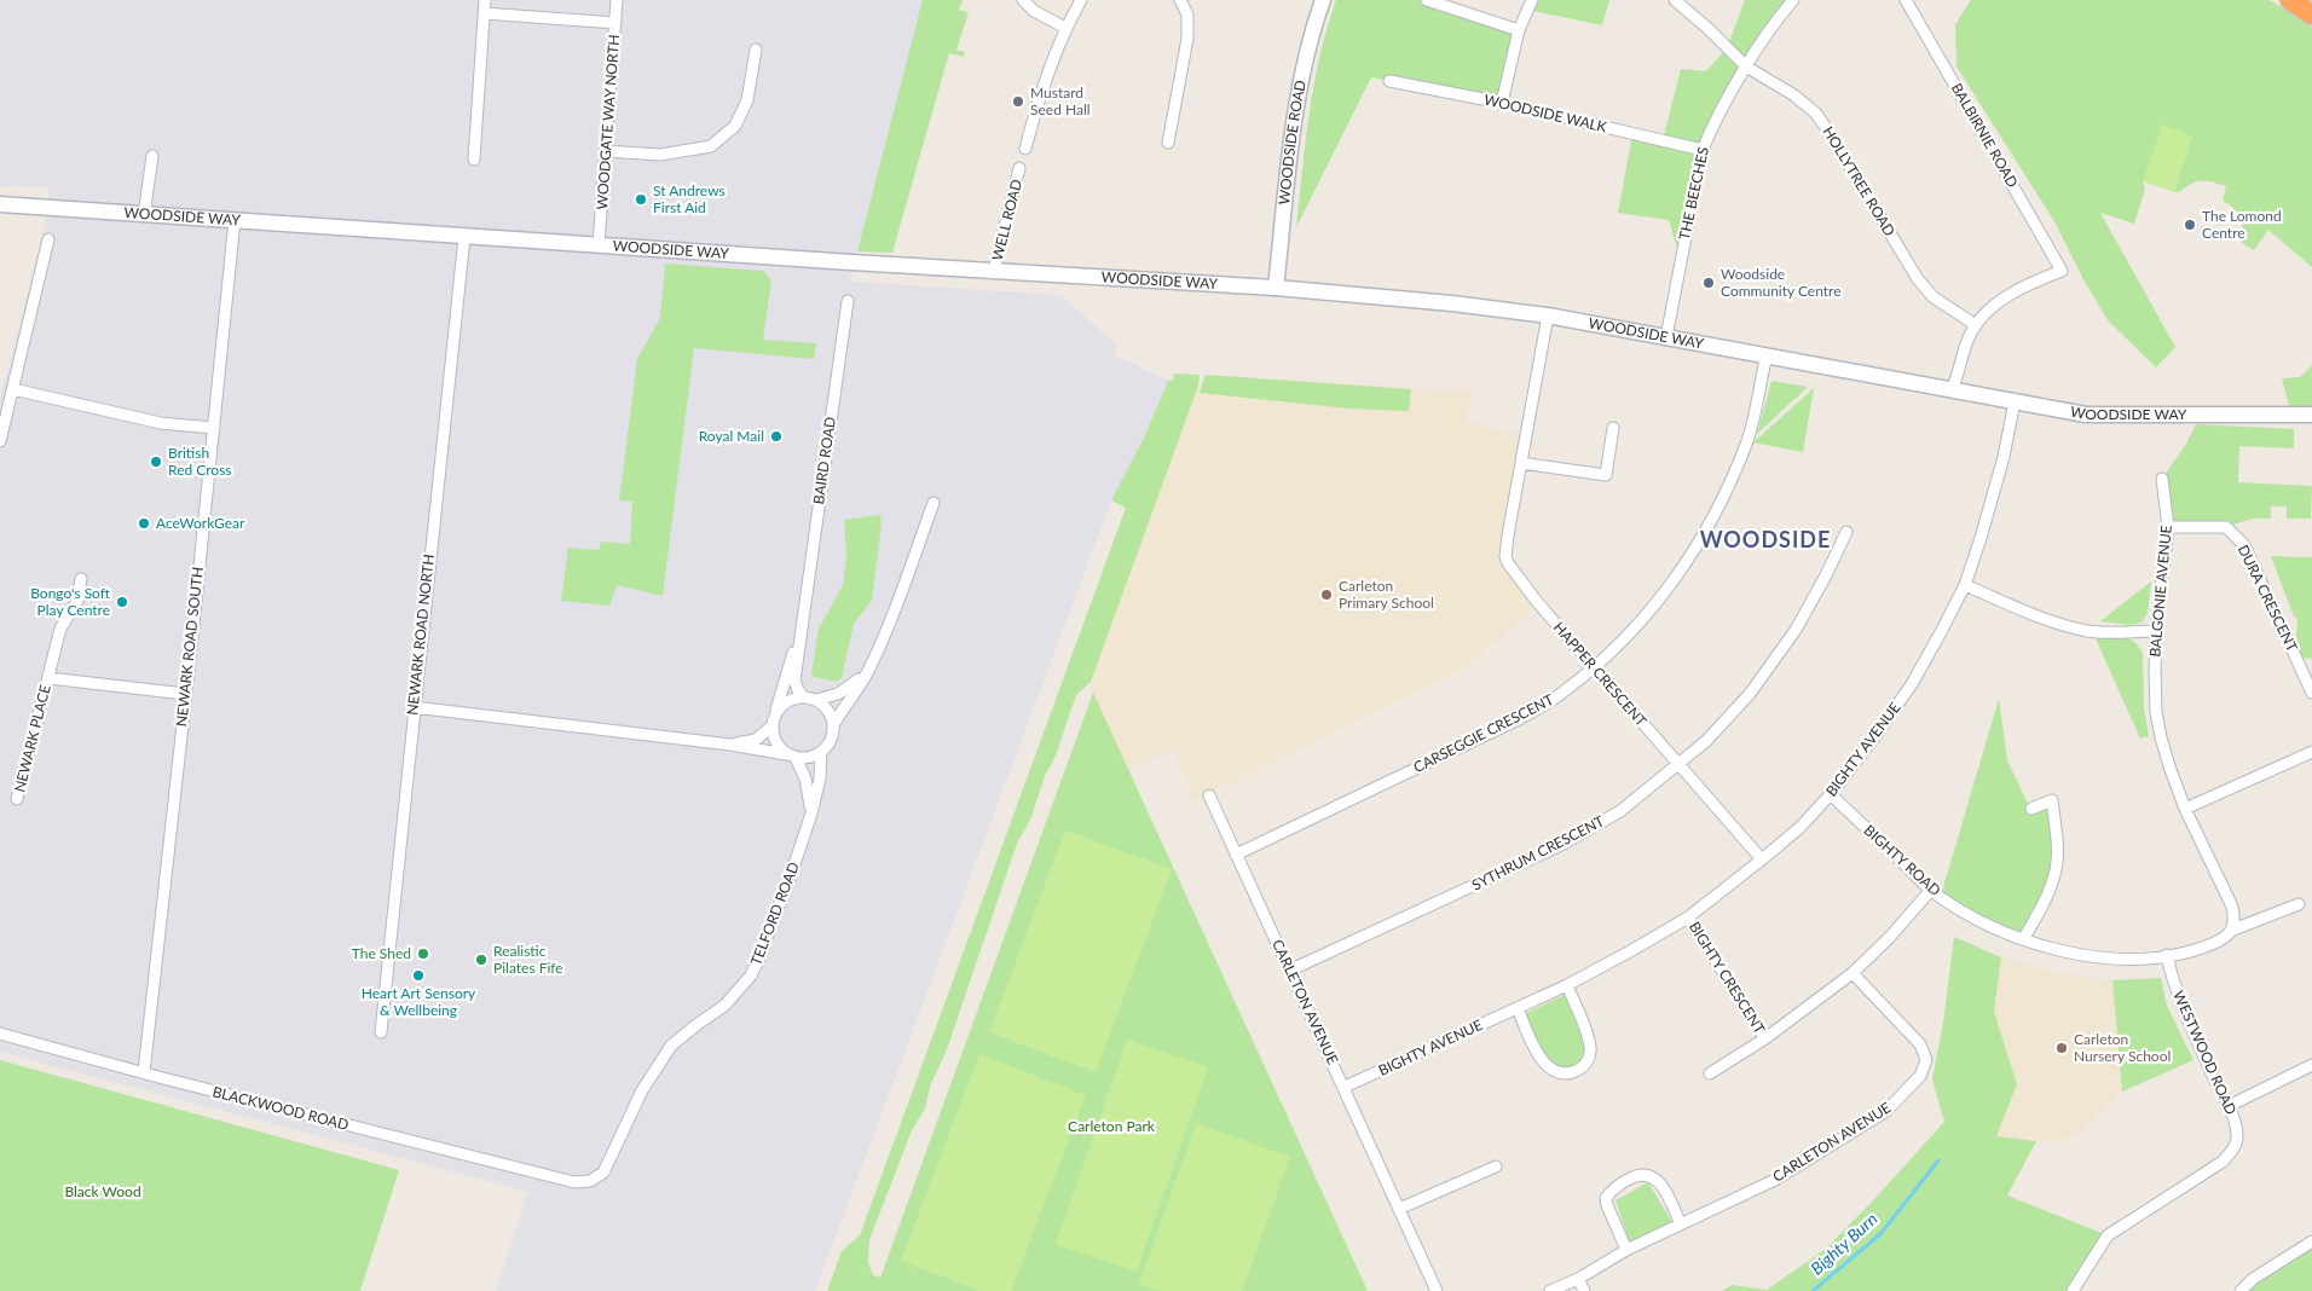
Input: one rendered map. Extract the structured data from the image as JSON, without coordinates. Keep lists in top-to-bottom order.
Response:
{
  "streets": {
    "street": [
      "WOODSIDE WALK",
      "WOODGATE WAY NORTH",
      "BALBIRNIE ROAD",
      "WOODSIDE ROAD",
      "HOLLYTREE ROAD",
      "THE BEECHES",
      "WOODSIDE WAY",
      "WELL ROAD",
      "BAIRD ROAD",
      "BALGONIE AVENUE",
      "DURA CRESCENT",
      "NEWARK ROAD NORTH",
      "NEWARK ROAD SOUTH",
      "HAPPER CRESCENT",
      "CARSEGGIE CRESCENT",
      "NEWARK PLACE",
      "BIGHTY AVENUE",
      "SYTHRUM CRESCENT",
      "BIGHTY ROAD",
      "TELFORD ROAD",
      "BIGHTY CRESCENT",
      "CARLETON AVENUE",
      "WESTWOOD ROAD",
      "BLACKWOOD ROAD"
    ]
  },
  "crossings": [
    ["WOODSIDE WALK", "THE BEECHES"],
    ["WOODGATE WAY NORTH", "WOODSIDE WAY"],
    ["BALBIRNIE ROAD", "HOLLYTREE ROAD"],
    ["WOODSIDE ROAD", "WOODSIDE WAY"],
    ["HOLLYTREE ROAD", "THE BEECHES"],
    ["THE BEECHES", "WOODSIDE WAY"],
    ["WOODSIDE WAY", "WELL ROAD"],
    ["WOODSIDE WAY", "NEWARK ROAD NORTH"],
    ["WOODSIDE WAY", "NEWARK ROAD SOUTH"],
    ["WOODSIDE WAY", "HAPPER CRESCENT"],
    ["WOODSIDE WAY", "CARSEGGIE CRESCENT"],
    ["WOODSIDE WAY", "BIGHTY AVENUE"],
    ["BAIRD ROAD", "TELFORD ROAD"],
    ["BALGONIE AVENUE", "DURA CRESCENT"],
    ["BALGONIE AVENUE", "BIGHTY ROAD"],
    ["NEWARK ROAD SOUTH", "NEWARK PLACE"],
    ["NEWARK ROAD SOUTH", "BLACKWOOD ROAD"],
    ["HAPPER CRESCENT", "CARSEGGIE CRESCENT"],
    ["HAPPER CRESCENT", "BIGHTY AVENUE"],
    ["HAPPER CRESCENT", "SYTHRUM CRESCENT"],
    ["CARSEGGIE CRESCENT", "CARLETON AVENUE"],
    ["BIGHTY AVENUE", "BIGHTY ROAD"],
    ["BIGHTY AVENUE", "BIGHTY CRESCENT"],
    ["BIGHTY AVENUE", "CARLETON AVENUE"],
    ["SYTHRUM CRESCENT", "CARLETON AVENUE"],
    ["BIGHTY ROAD", "BIGHTY CRESCENT"],
    ["BIGHTY ROAD", "WESTWOOD ROAD"],
    ["TELFORD ROAD", "BLACKWOOD ROAD"],
    ["BIGHTY CRESCENT", "CARLETON AVENUE"]
  ],
  "districts": ["WOODSIDE"],
  "water": ["Bighty Burn"],
  "parks": ["Carleton Park", "Black Wood"],
  "places": [
    "Mustard Seed Hall",
    "St Andrews First Aid",
    "The Lomond Centre",
    "Woodside Community Centre",
    "Royal Mail",
    "British Red Cross",
    "AceWorkGear",
    "Carleton Primary School",
    "Bongo's Soft Play Centre",
    "The Shed",
    "Realistic Pilates Fife",
    "Heart Art Sensory & Wellbeing",
    "Carleton Nursery School"
  ]
}
